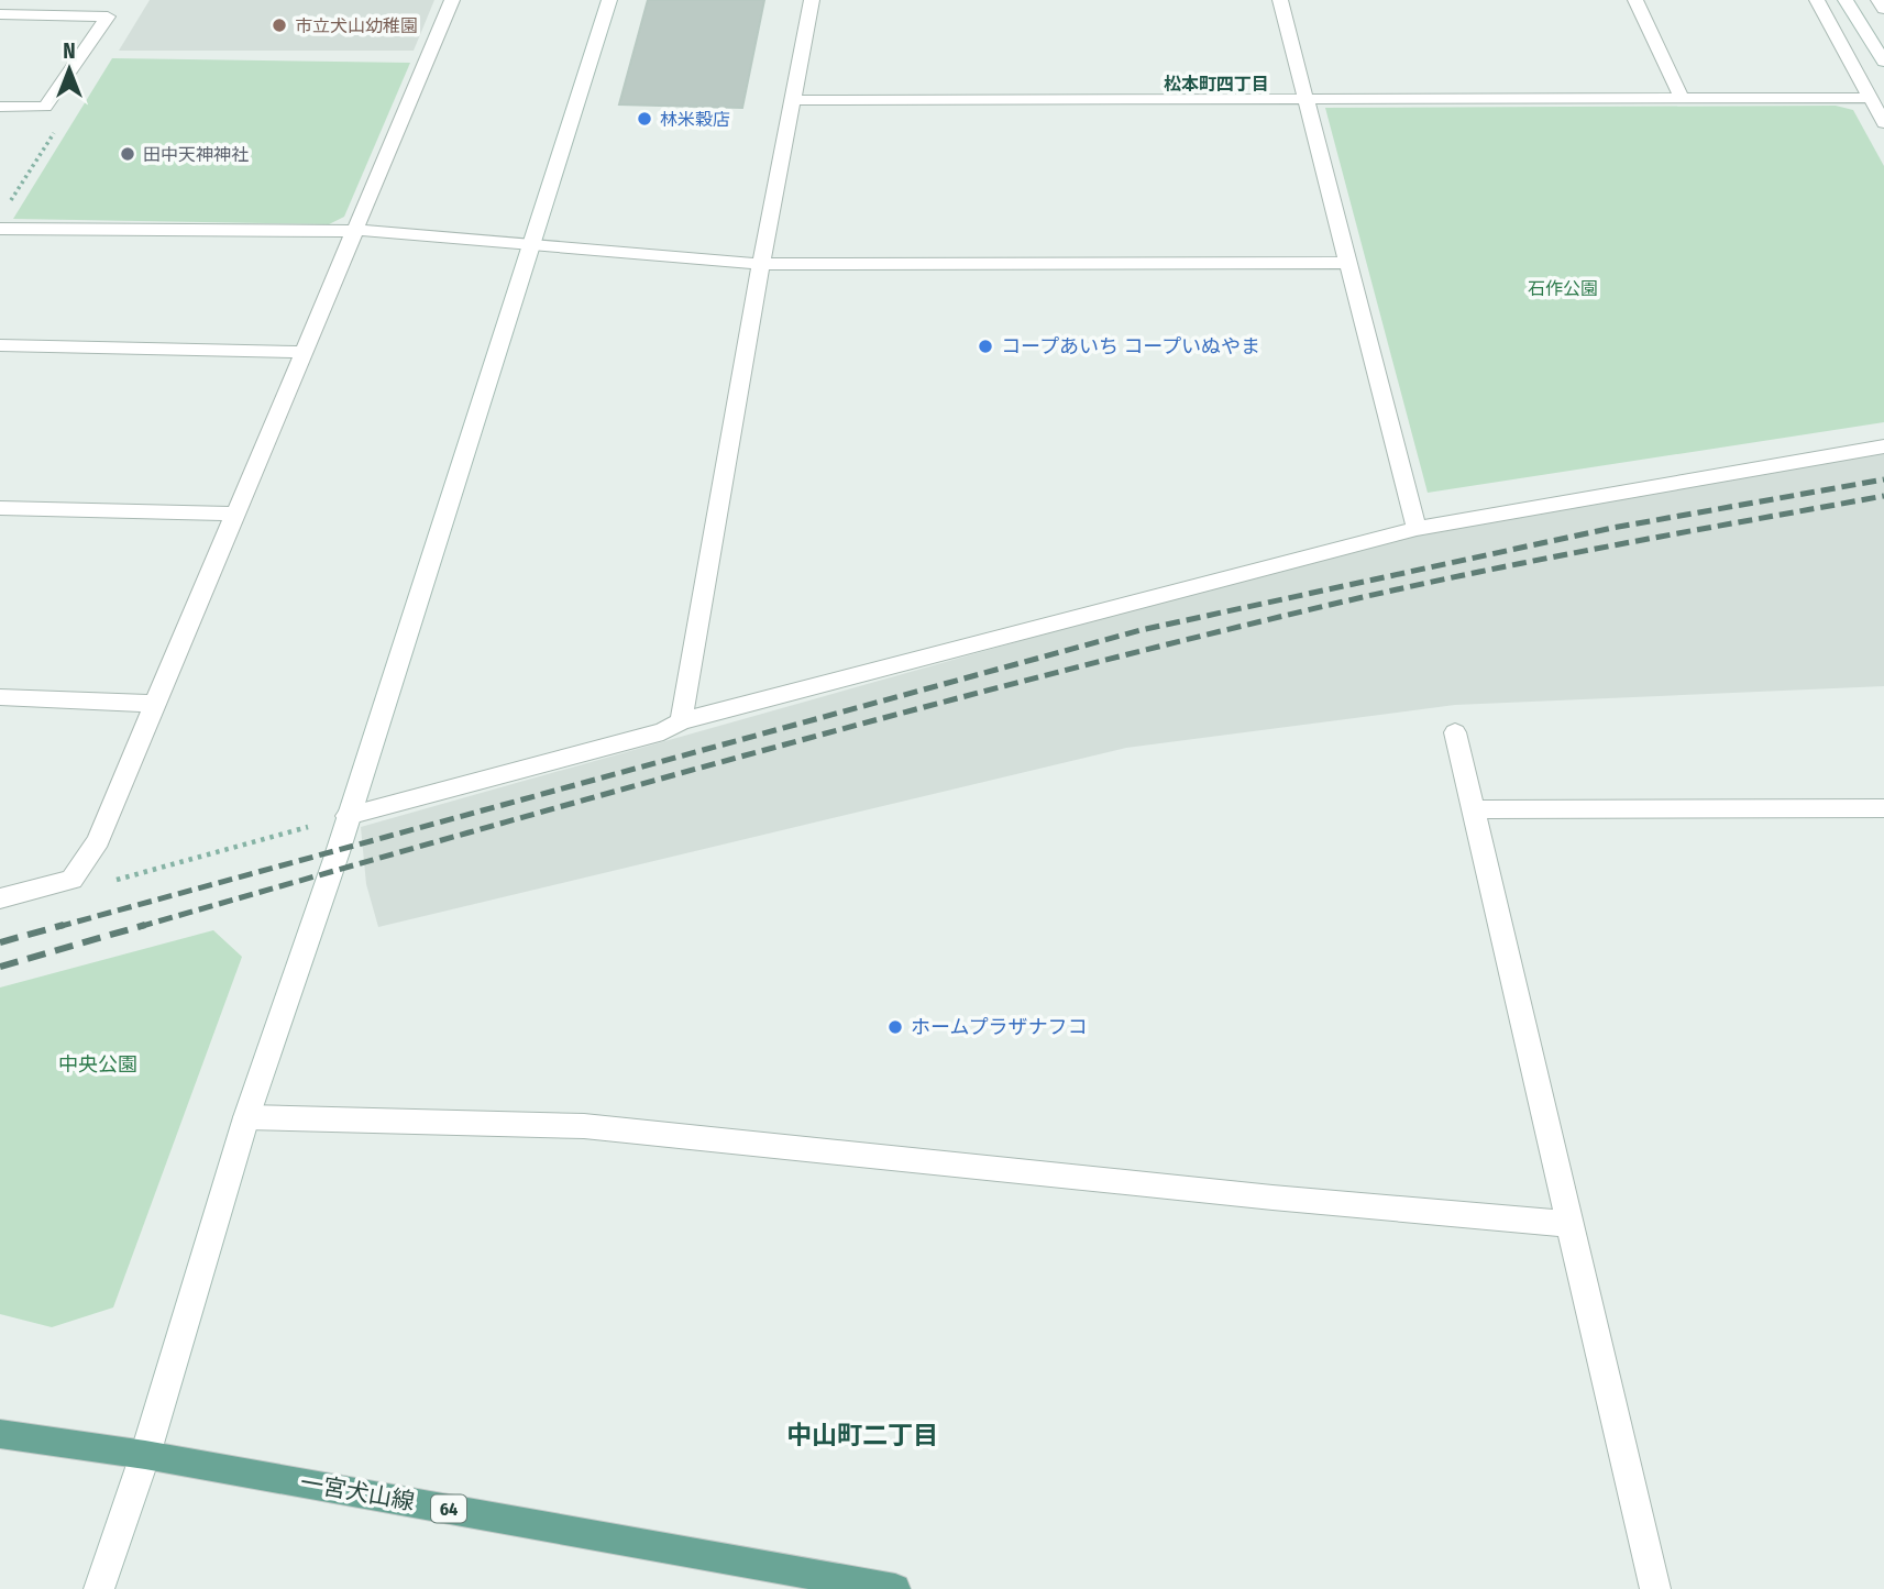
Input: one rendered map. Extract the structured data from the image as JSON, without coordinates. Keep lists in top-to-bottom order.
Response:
{
  "streets": {
    "main road": ["一宮犬山線", "64"]
  },
  "districts": ["松本町四丁目", "中山町二丁目"],
  "parks": ["石作公園", "中央公園"],
  "places": [
    "市立犬山幼稚園",
    "林米穀店",
    "田中天神神社",
    "コープあいち コープいぬやま",
    "ホームプラザナフコ"
  ],
  "north": "top"
}
